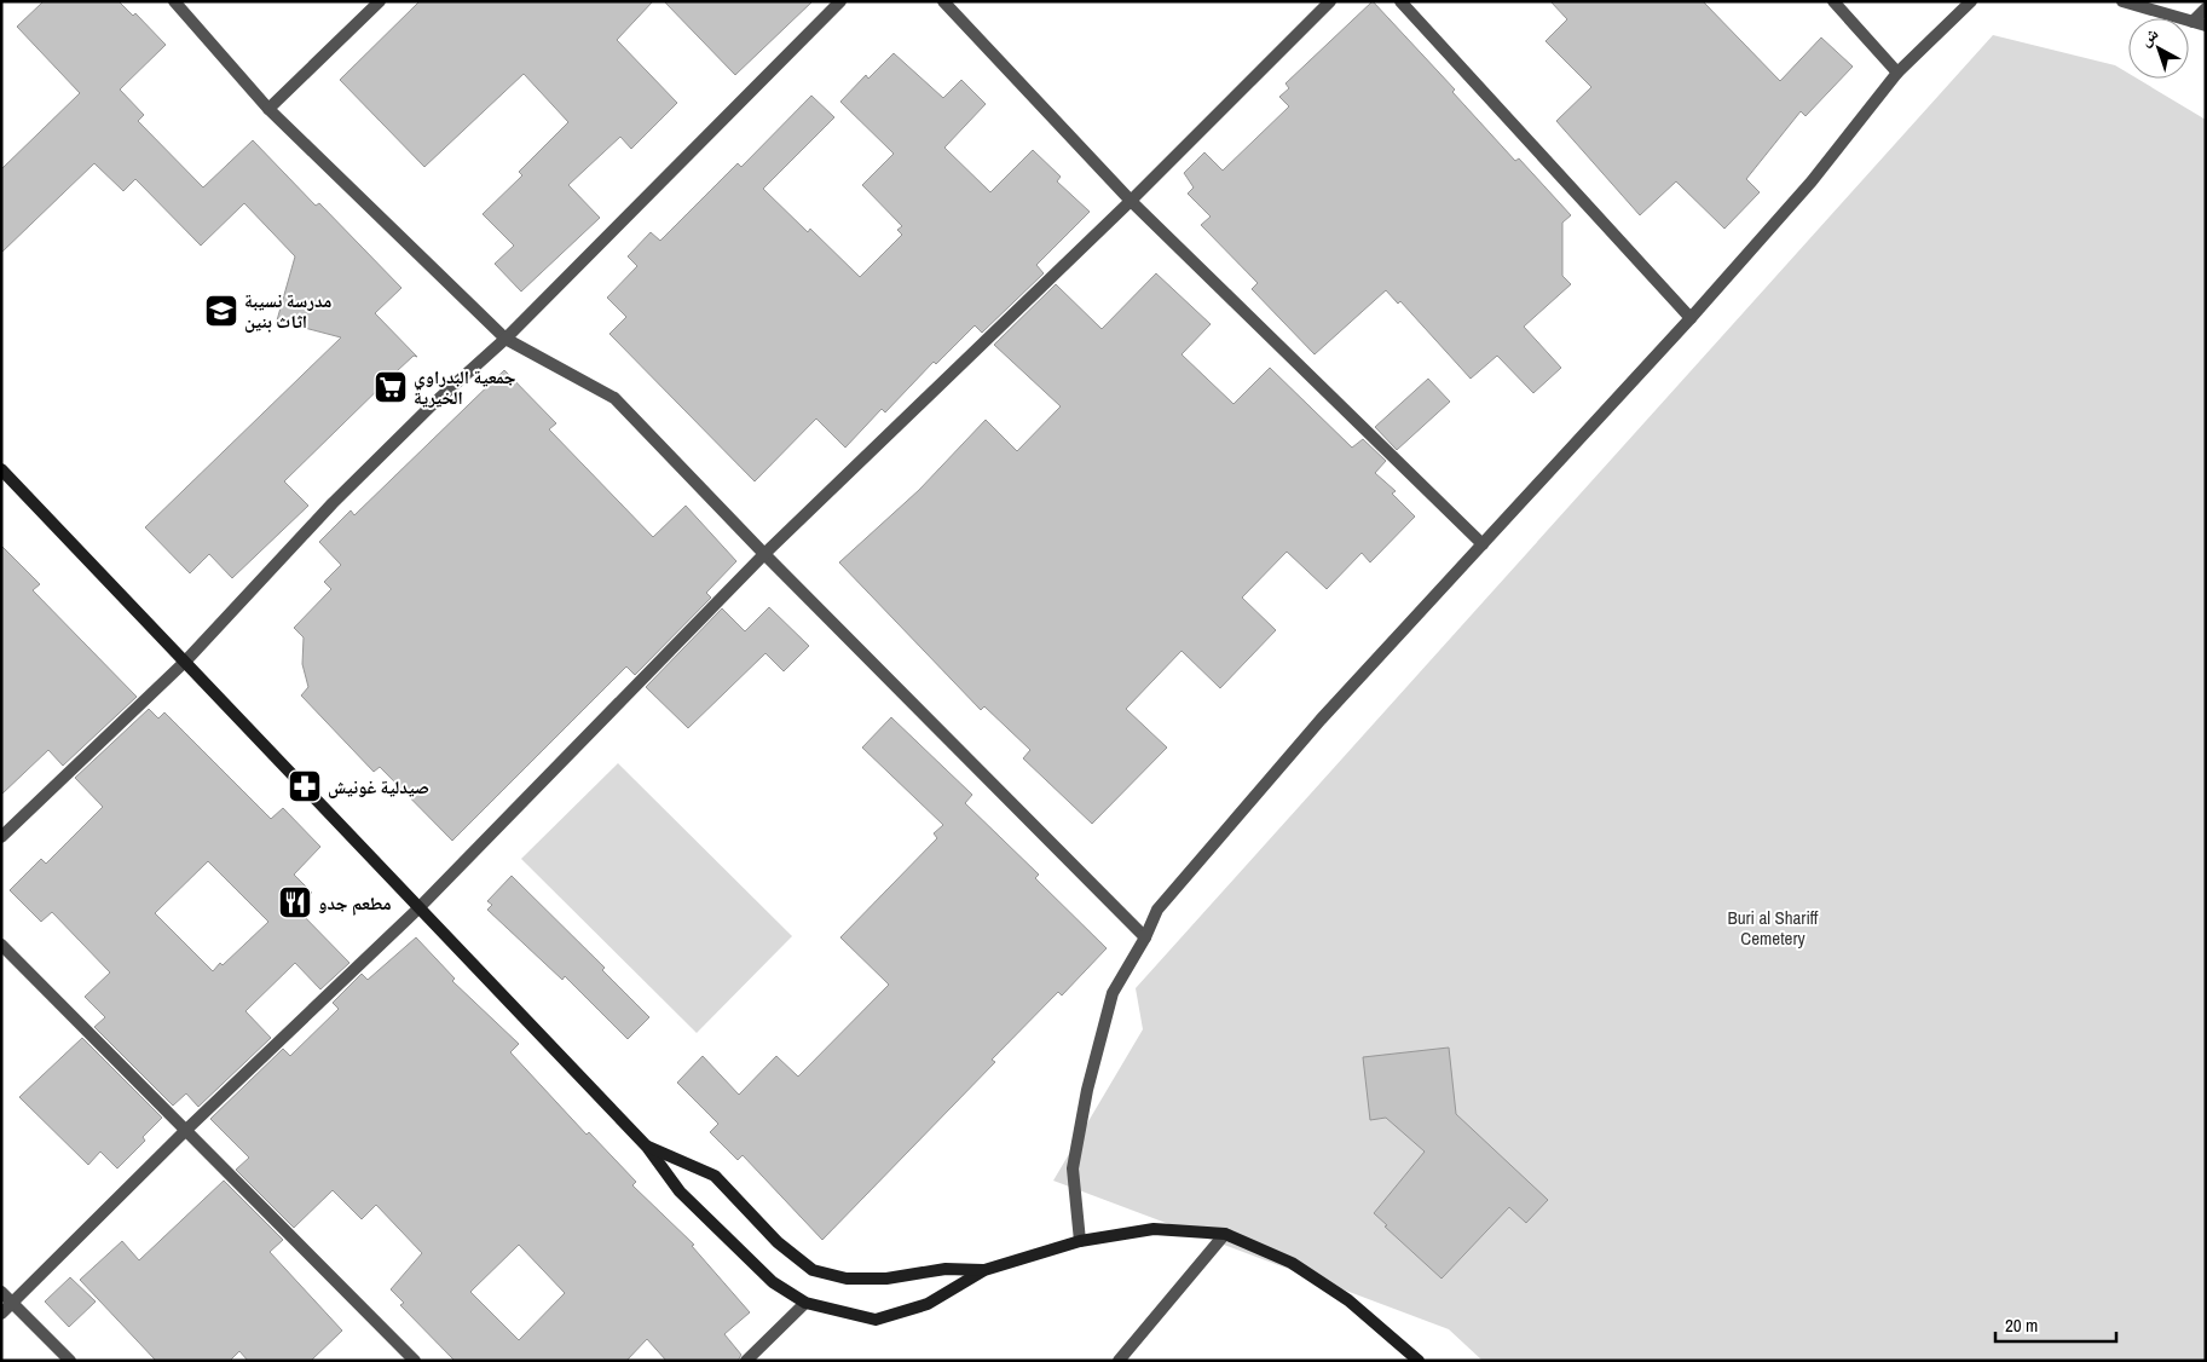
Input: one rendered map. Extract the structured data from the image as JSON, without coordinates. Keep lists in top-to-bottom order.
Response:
{
  "parks": ["Buri al Shariff Cemetery"],
  "places": {
    "school or university": ["مدرسة نسيبة اثاث بنين"],
    "supermarket": ["جمعية البدراوي الخيرية"],
    "pharmacy": ["صيدلية غونيش"],
    "restaurant": ["مطعم جدو"]
  },
  "scale_bar": "20 m",
  "north": "top left"
}
